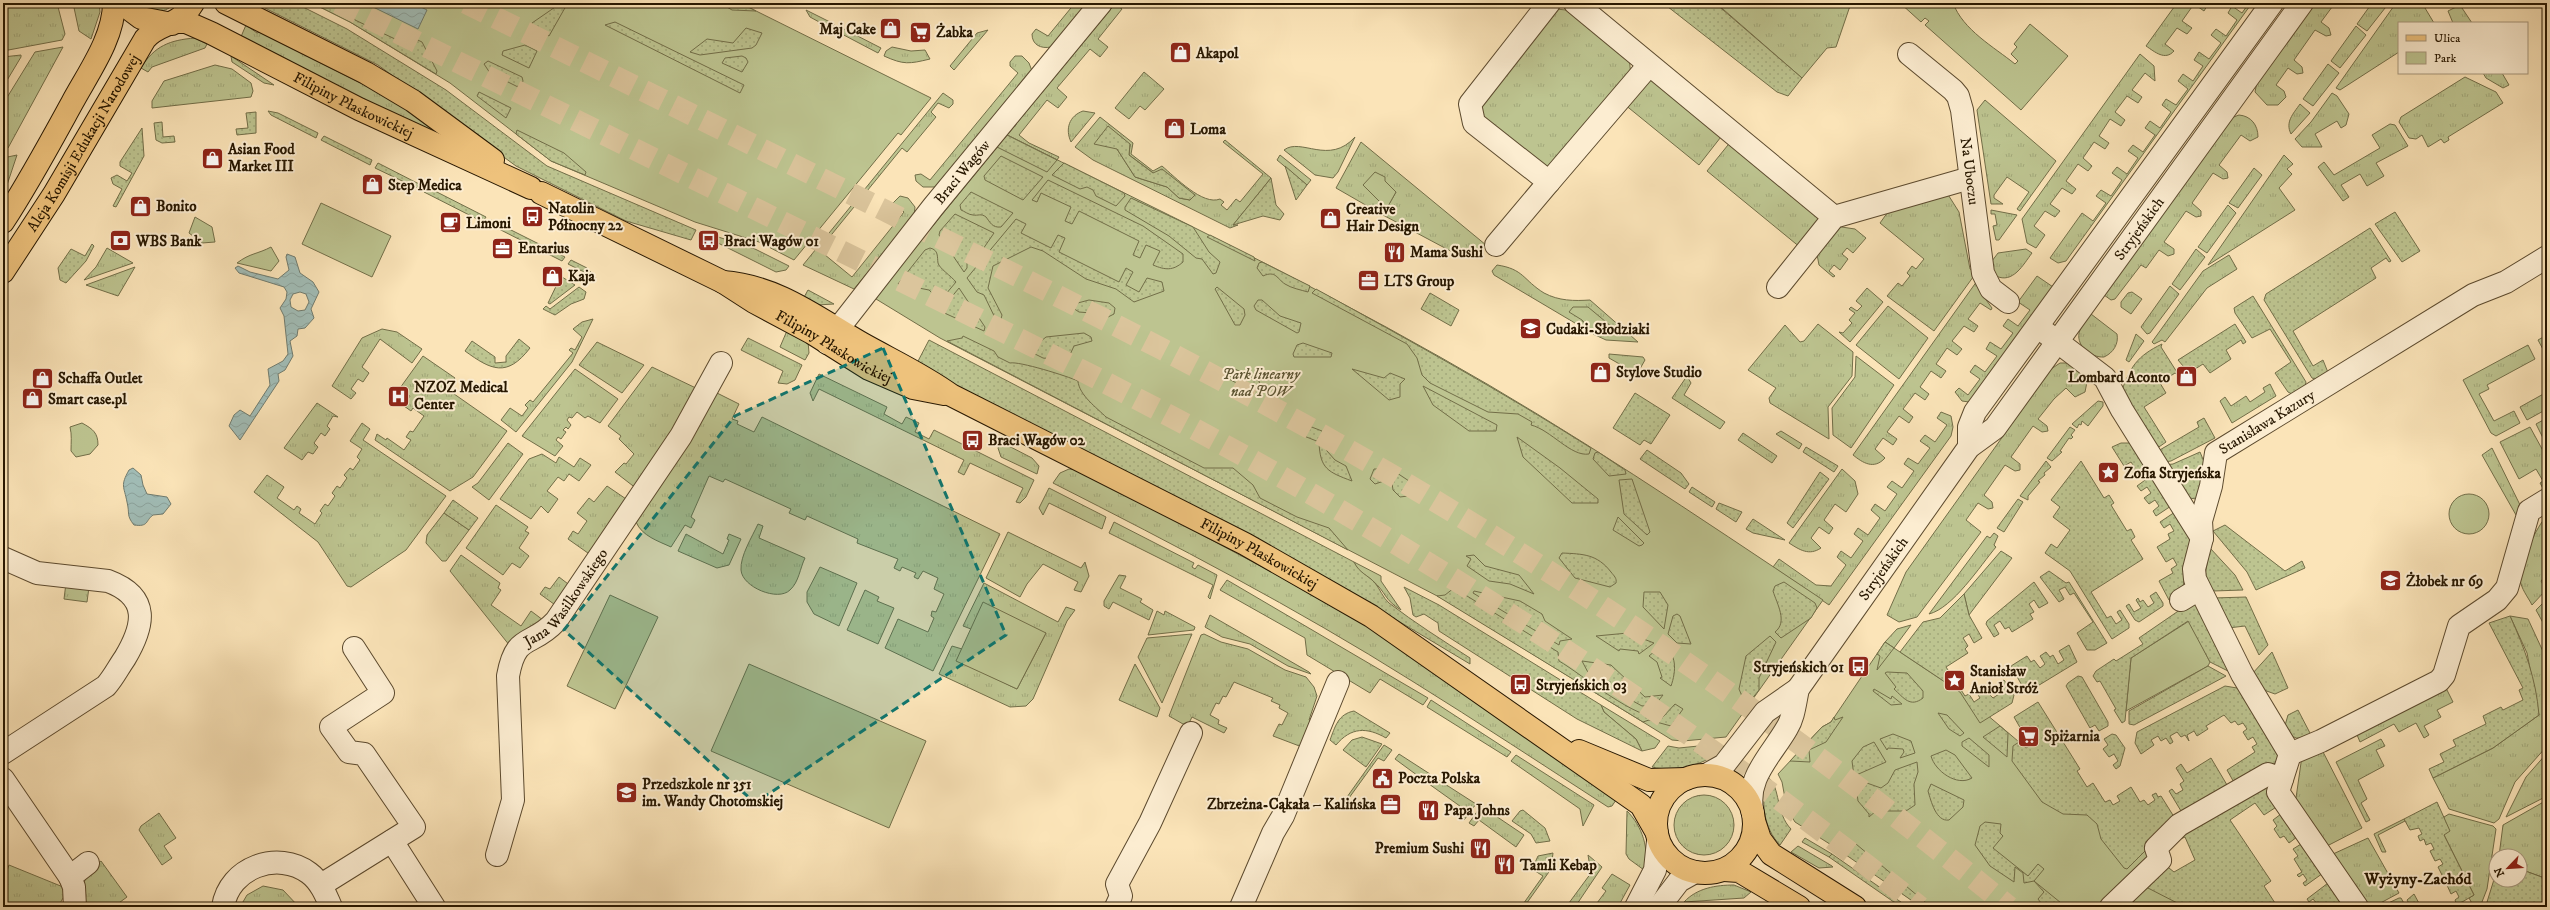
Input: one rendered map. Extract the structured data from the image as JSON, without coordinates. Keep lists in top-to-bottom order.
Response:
{
  "streets": {
    "main road": ["Filipiny Płaskowickiej", "Aleja Komisji Edukacji Narodowej"],
    "street": [
      "Braci Wagów",
      "Na Uboczu",
      "Stryjeńskich",
      "Stanisława Kazury",
      "Jana Wasilkowskiego"
    ]
  },
  "crossings": [
    ["Filipiny Płaskowickiej", "Aleja Komisji Edukacji Narodowej"],
    ["Filipiny Płaskowickiej", "Braci Wagów"],
    ["Filipiny Płaskowickiej", "Stryjeńskich"]
  ],
  "districts": ["Wyżyny-Zachód"],
  "parks": ["Park linearny nad POW"],
  "places": {
    "shop": [
      "Maj Cake",
      "Akapol",
      "Loma",
      "Asian Food Market III",
      "Step Medica",
      "Bonito",
      "Creative Hair Design",
      "Kaja",
      "Stylove Studio",
      "Lombard Aconto",
      "Schaffa Outlet",
      "Smart case.pl"
    ],
    "supermarket": ["Żabka", "Spiżarnia"],
    "bus stop": [
      "Natolin Północny 22",
      "Braci Wagów 01",
      "Braci Wagów 02",
      "Stryjeńskich 01",
      "Stryjeńskich 03"
    ],
    "cafe": ["Limoni"],
    "bank": ["WBS Bank"],
    "office": ["Entarius", "LTS Group", "Zbrzeżna-Cąkała – Kalińska"],
    "restaurant": [
      "Mama Sushi",
      "Papa Johns",
      "Premium Sushi",
      "Tamli Kebap"
    ],
    "school or university": ["Cudaki-Słodziaki", "Żłobek nr 69", "Przedszkole nr 351 im. Wandy Chotomskiej"],
    "hospital": ["NZOZ Medical Center"],
    "place": ["Zofia Stryjeńska", "Stanisław Anioł Stróż"],
    "public building": ["Poczta Polska"]
  },
  "legend": ["Ulica", "Park"],
  "north": "bottom left"
}
